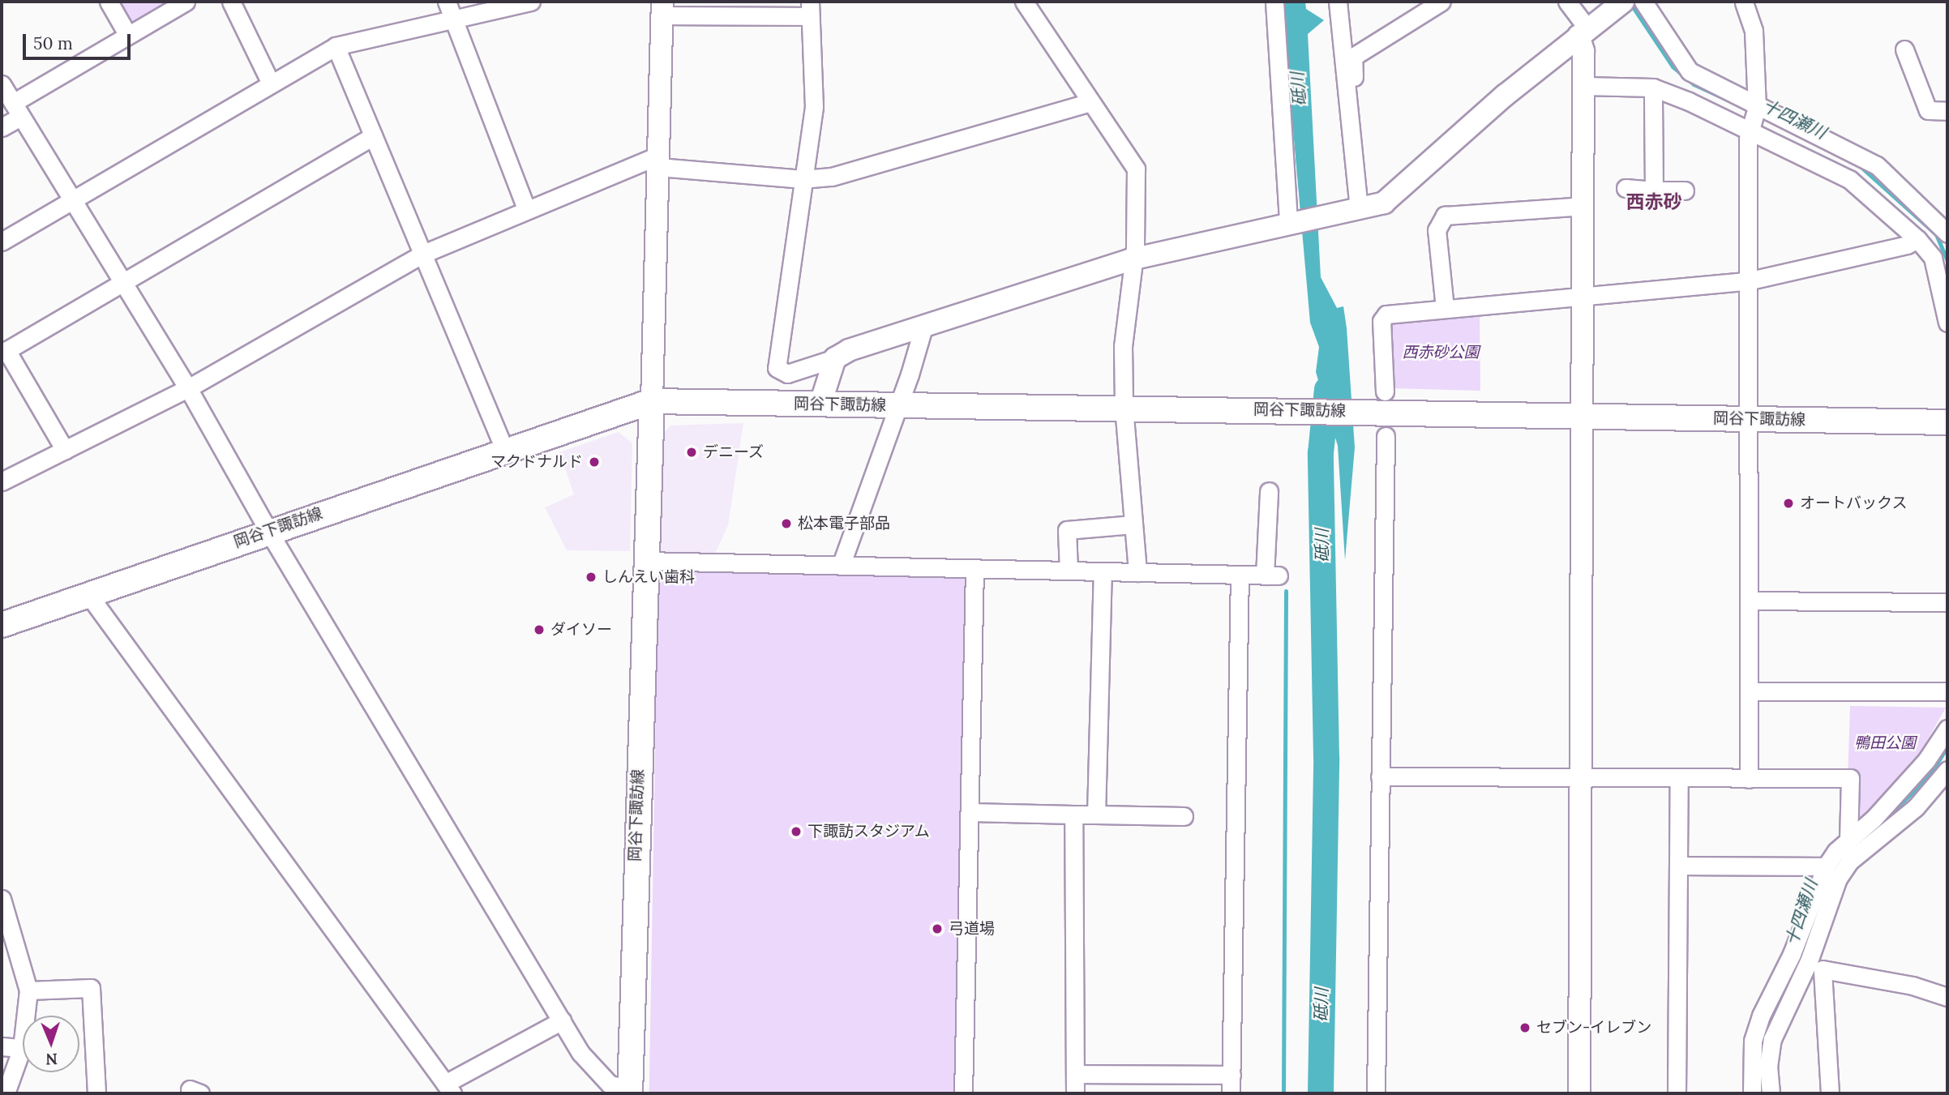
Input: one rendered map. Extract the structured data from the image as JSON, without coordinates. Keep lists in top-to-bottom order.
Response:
{
  "streets": {
    "main road": ["岡谷下諏訪線"]
  },
  "districts": ["西赤砂"],
  "water": ["砥川", "十四瀬川"],
  "parks": ["西赤砂公園", "鴨田公園"],
  "places": [
    "デニーズ",
    "マクドナルド",
    "オートバックス",
    "松本電子部品",
    "しんえい歯科",
    "ダイソー",
    "下諏訪スタジアム",
    "弓道場",
    "セブン-イレブン"
  ],
  "scale_bar": "50 m",
  "north": "bottom"
}
